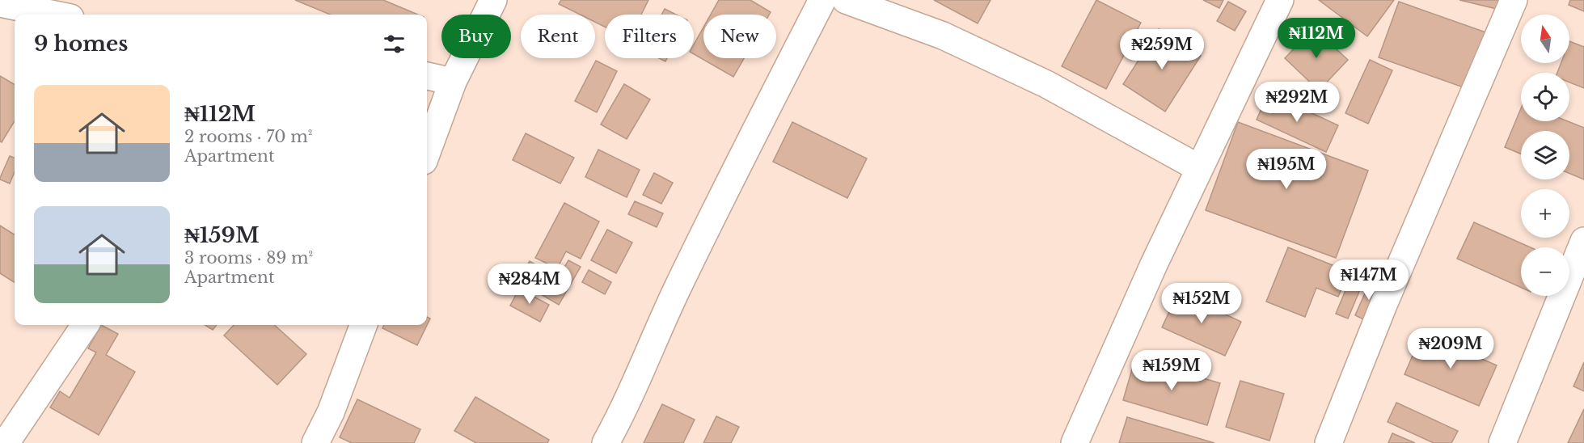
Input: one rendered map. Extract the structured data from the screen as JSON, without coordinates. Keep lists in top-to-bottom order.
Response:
{
  "north": "top",
  "page": {
    "map_buttons": ["+", "−"],
    "chip": [
      "Buy",
      "Rent",
      "Filters",
      "New"
    ],
    "heading": "9 homes",
    "price": [
      "₦112M",
      "₦259M",
      "₦292M",
      "₦195M",
      "₦147M",
      "₦284M",
      "₦152M",
      "₦209M",
      "₦159M"
    ],
    "list": [
      {
        "name": "₦112M",
        "note": "2 rooms · 70 m² · Apartment"
      },
      {
        "name": "₦159M",
        "note": "3 rooms · 89 m² · Apartment"
      }
    ]
  }
}
